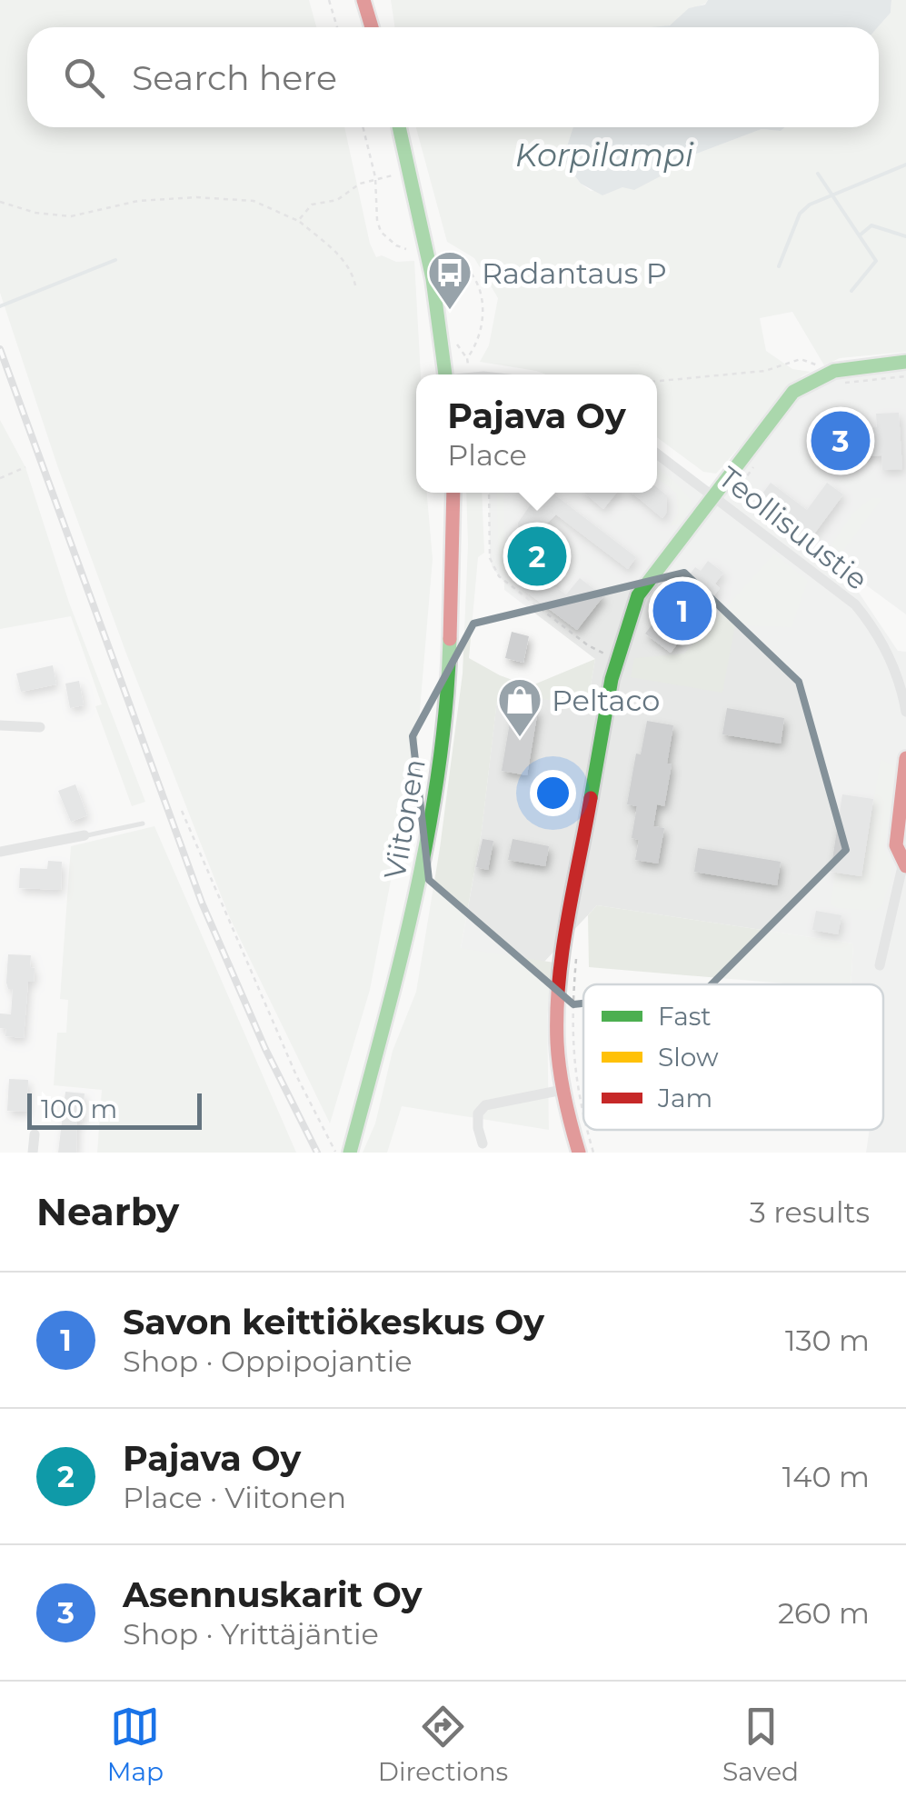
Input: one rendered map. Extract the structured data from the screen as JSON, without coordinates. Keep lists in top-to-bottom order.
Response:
{
  "streets": {
    "main road": ["Viitonen"],
    "street": ["Teollisuustie"]
  },
  "water": ["Korpilampi"],
  "places": {
    "bus stop": ["Radantaus P"],
    "shop": ["Peltaco"]
  },
  "legend": ["Fast", "Slow", "Jam"],
  "scale_bar": "100 m",
  "page": {
    "search": "Search here",
    "popup": ["Pajava Oy", "Place"],
    "pins": ["3", "2", "1"],
    "scale": "100 m",
    "heading": ["Nearby", "3 results"],
    "list": [
      {
        "mark": "1",
        "name": "Savon keittiökeskus Oy",
        "note": "Shop · Oppipojantie",
        "value": "130 m"
      },
      {
        "mark": "2",
        "name": "Pajava Oy",
        "note": "Place · Viitonen",
        "value": "140 m"
      },
      {
        "mark": "3",
        "name": "Asennuskarit Oy",
        "note": "Shop · Yrittäjäntie",
        "value": "260 m"
      }
    ],
    "nav": ["Map", "Directions", "Saved"]
  }
}
